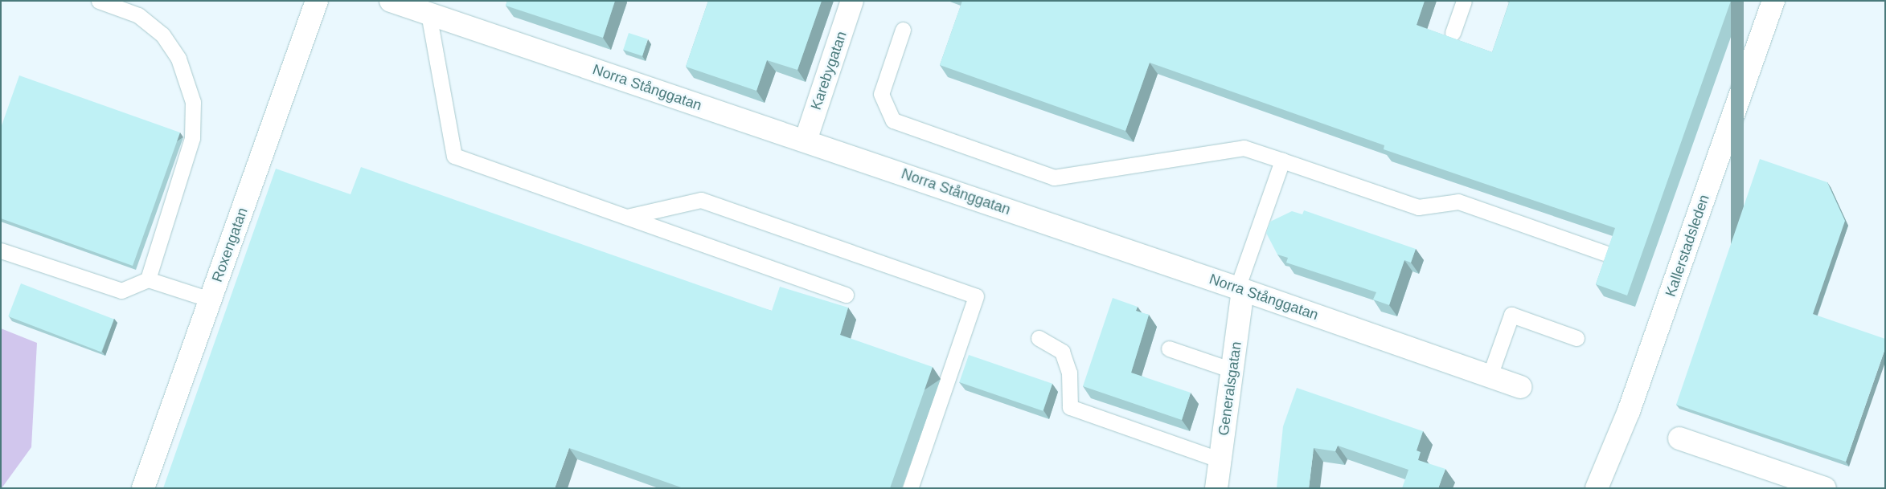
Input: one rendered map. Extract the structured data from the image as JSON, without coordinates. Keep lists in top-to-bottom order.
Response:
{
  "streets": {
    "street": [
      "Karebygatan",
      "Norra Stånggatan",
      "Roxengatan",
      "Kallerstadsleden",
      "Generalsgatan"
    ]
  },
  "crossings": [
    ["Karebygatan", "Norra Stånggatan"],
    ["Norra Stånggatan", "Generalsgatan"]
  ]
}
